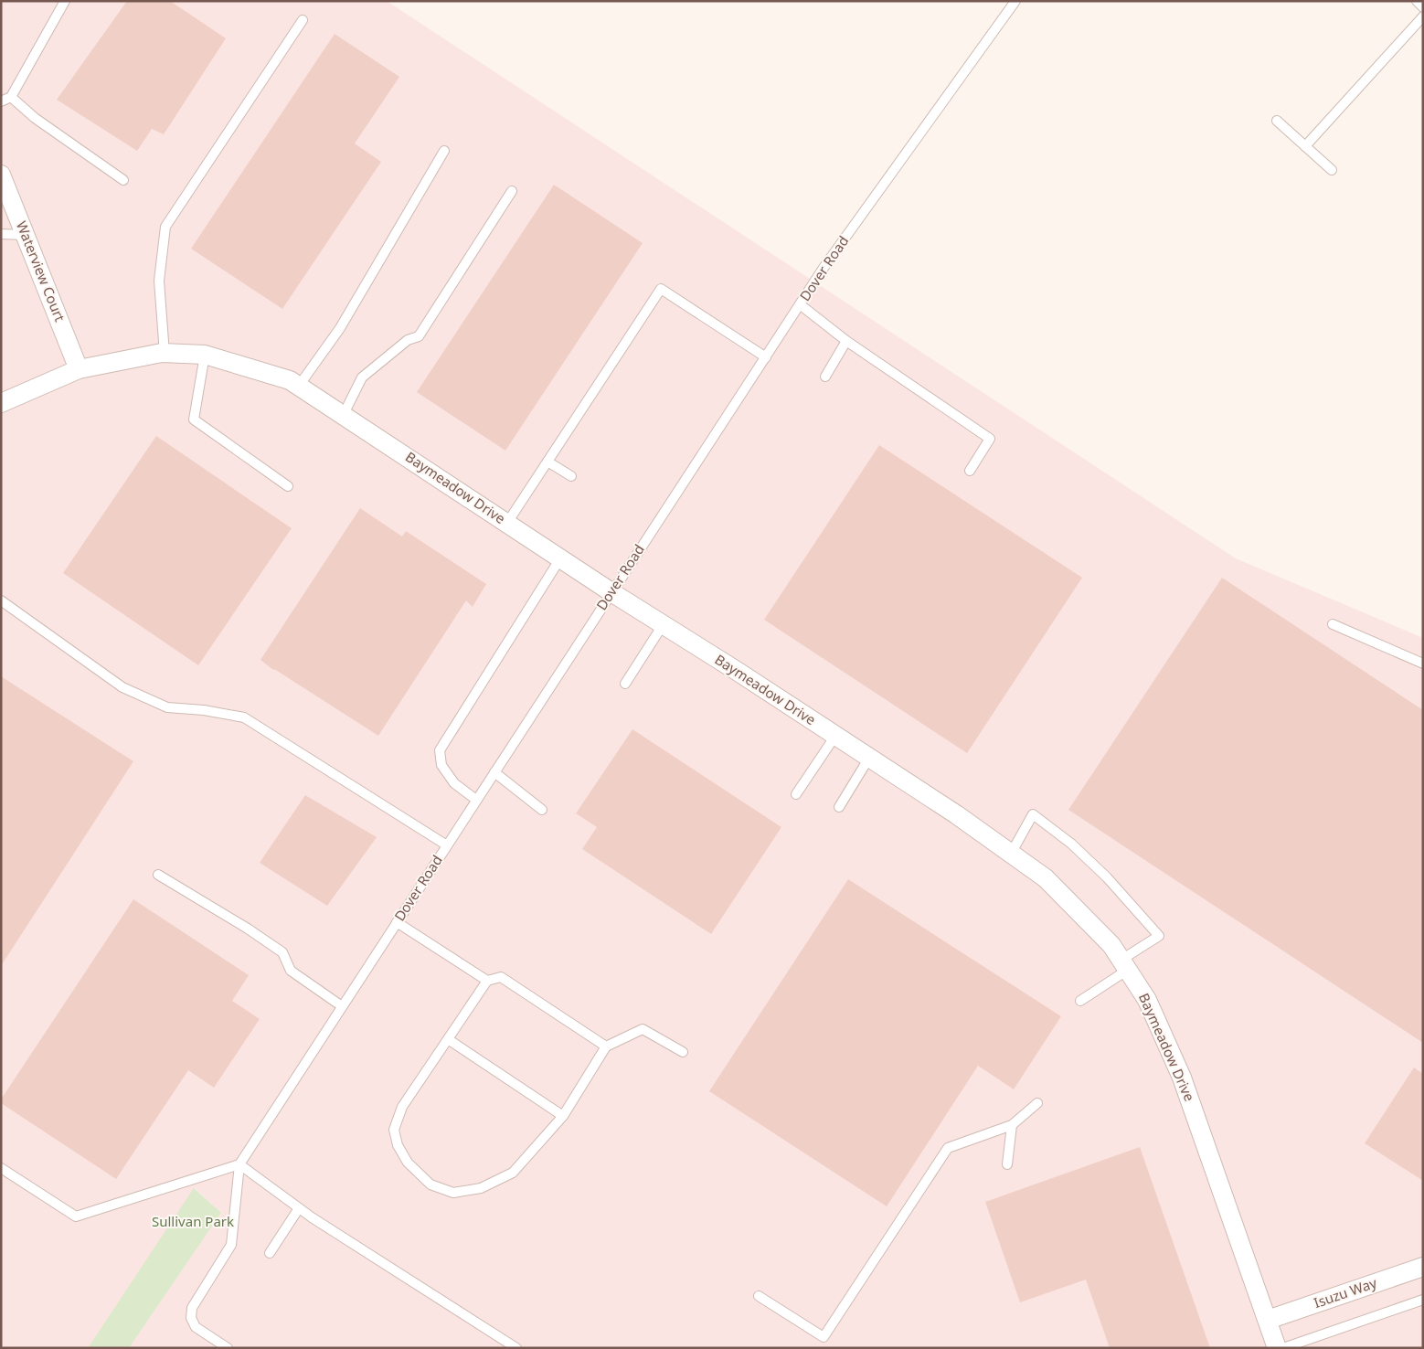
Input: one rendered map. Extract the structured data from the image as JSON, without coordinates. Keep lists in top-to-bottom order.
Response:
{
  "streets": {
    "street": ["Waterview Court", "Baymeadow Drive", "Isuzu Way"],
    "lane": ["Dover Road"]
  },
  "crossings": [
    ["Dover Road", "Baymeadow Drive"],
    ["Waterview Court", "Baymeadow Drive"],
    ["Baymeadow Drive", "Isuzu Way"]
  ],
  "parks": ["Sullivan Park"]
}
